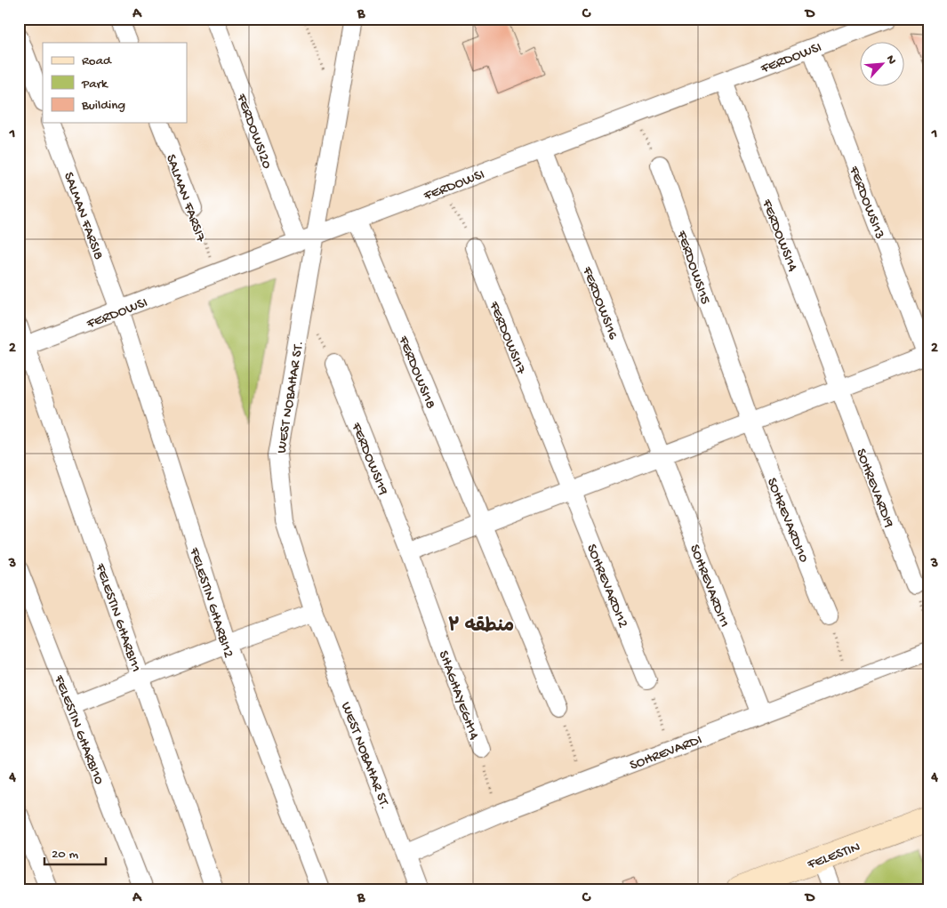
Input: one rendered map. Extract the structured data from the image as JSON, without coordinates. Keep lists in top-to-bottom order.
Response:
{
  "streets": {
    "main road": ["FELESTIN"],
    "street": [
      "FERDOWSI",
      "FERDOWSI20",
      "SALMAN FARSI7",
      "FERDOWSI13",
      "SALMAN FARSI8",
      "FERDOWSI14",
      "FERDOWSI15",
      "FERDOWSI16",
      "FERDOWSI17",
      "FERDOWSI18",
      "WEST NOBAHAR ST.",
      "FERDOWSI19",
      "SOHREVARDI9",
      "SOHREVARDI10",
      "SOHREVARDI12",
      "SOHREVARDI11",
      "FELESTIN GHARBI12",
      "FELESTIN GHARBI11",
      "SHAGHAYEGH14",
      "FELESTIN GHARBI10",
      "SOHREVARDI"
    ]
  },
  "crossings": [
    ["FERDOWSI", "FERDOWSI20"],
    ["FERDOWSI", "SALMAN FARSI7"],
    ["FERDOWSI", "FERDOWSI13"],
    ["FERDOWSI", "SALMAN FARSI8"],
    ["FERDOWSI", "FERDOWSI14"],
    ["FERDOWSI", "FERDOWSI16"],
    ["FERDOWSI", "FERDOWSI18"],
    ["FERDOWSI", "WEST NOBAHAR ST."],
    ["FERDOWSI", "FELESTIN GHARBI12"],
    ["FERDOWSI", "FELESTIN GHARBI11"],
    ["SALMAN FARSI8", "FELESTIN GHARBI12"],
    ["FERDOWSI14", "SOHREVARDI9"],
    ["FERDOWSI15", "SOHREVARDI10"],
    ["FERDOWSI16", "SOHREVARDI11"],
    ["FERDOWSI17", "SOHREVARDI12"],
    ["WEST NOBAHAR ST.", "SOHREVARDI"],
    ["FERDOWSI19", "SHAGHAYEGH14"],
    ["SOHREVARDI11", "SOHREVARDI"],
    ["SHAGHAYEGH14", "SOHREVARDI"]
  ],
  "districts": ["منطقه ۲"],
  "legend": ["Road", "Park", "Building"],
  "scale_bar": "20 m",
  "north": "top right",
  "grid": {
    "columns": [
      "A",
      "B",
      "C",
      "D"
    ],
    "rows": [
      "1",
      "2",
      "3",
      "4"
    ]
  }
}
